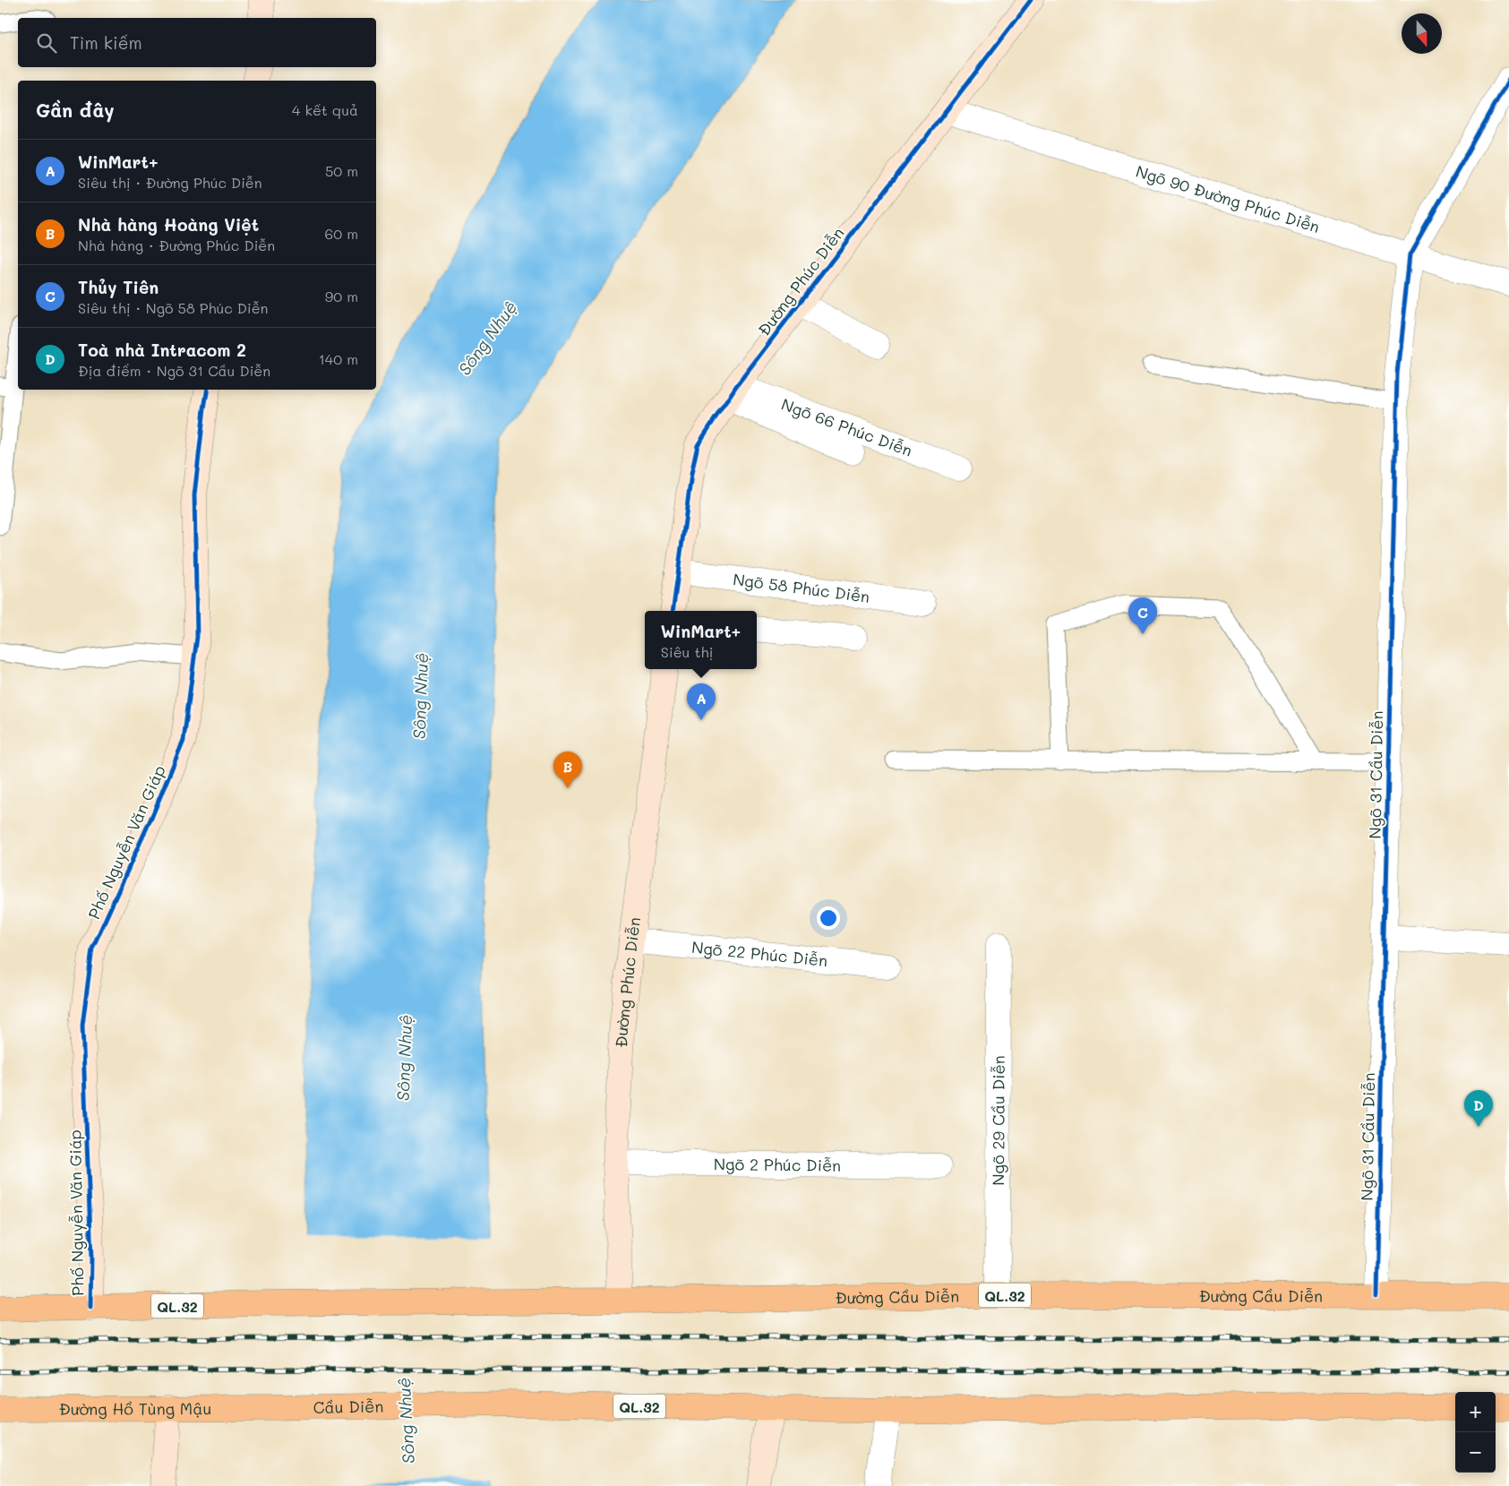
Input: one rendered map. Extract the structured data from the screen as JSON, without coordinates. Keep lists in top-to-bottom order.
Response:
{
  "streets": {
    "highway": [
      "Đường Cầu Diễn",
      "QL.32",
      "Cầu Diễn",
      "Đường Hồ Tùng Mậu"
    ],
    "street": [
      "Ngõ 90 Đường Phúc Diễn",
      "Đường Phúc Diễn",
      "Ngõ 66 Phúc Diễn",
      "Ngõ 58 Phúc Diễn",
      "Ngõ 31 Cầu Diễn",
      "Phố Nguyễn Văn Giáp",
      "Ngõ 22 Phúc Diễn",
      "Ngõ 29 Cầu Diễn",
      "Ngõ 2 Phúc Diễn"
    ]
  },
  "crossings": [
    ["Ngõ 90 Đường Phúc Diễn", "Đường Phúc Diễn"],
    ["Ngõ 90 Đường Phúc Diễn", "Ngõ 31 Cầu Diễn"],
    ["Đường Phúc Diễn", "Ngõ 66 Phúc Diễn"],
    ["Đường Phúc Diễn", "Ngõ 58 Phúc Diễn"],
    ["Đường Phúc Diễn", "Ngõ 22 Phúc Diễn"],
    ["Đường Phúc Diễn", "Ngõ 2 Phúc Diễn"],
    ["Đường Phúc Diễn", "Đường Cầu Diễn"],
    ["Ngõ 31 Cầu Diễn", "Đường Cầu Diễn"],
    ["Phố Nguyễn Văn Giáp", "Đường Cầu Diễn"],
    ["Phố Nguyễn Văn Giáp", "QL.32"],
    ["Ngõ 29 Cầu Diễn", "Đường Cầu Diễn"],
    ["Đường Cầu Diễn", "QL.32"],
    ["QL.32", "Cầu Diễn"],
    ["Cầu Diễn", "Đường Hồ Tùng Mậu"]
  ],
  "water": ["Sông Nhuệ"],
  "north": "bottom",
  "page": {
    "search": "Tìm kiếm",
    "heading": ["Gần đây", "4 kết quả"],
    "list": [
      {
        "mark": "A",
        "name": "WinMart+",
        "note": "Siêu thị · Đường Phúc Diễn",
        "value": "50 m"
      },
      {
        "mark": "B",
        "name": "Nhà hàng Hoàng Việt",
        "note": "Nhà hàng · Đường Phúc Diễn",
        "value": "60 m"
      },
      {
        "mark": "C",
        "name": "Thủy Tiên",
        "note": "Siêu thị · Ngõ 58 Phúc Diễn",
        "value": "90 m"
      },
      {
        "mark": "D",
        "name": "Toà nhà Intracom 2",
        "note": "Địa điểm · Ngõ 31 Cầu Diễn",
        "value": "140 m"
      }
    ],
    "pins": [
      "C",
      "A",
      "B",
      "D"
    ],
    "popup": ["WinMart+", "Siêu thị"],
    "map_buttons": ["+", "−"]
  }
}
